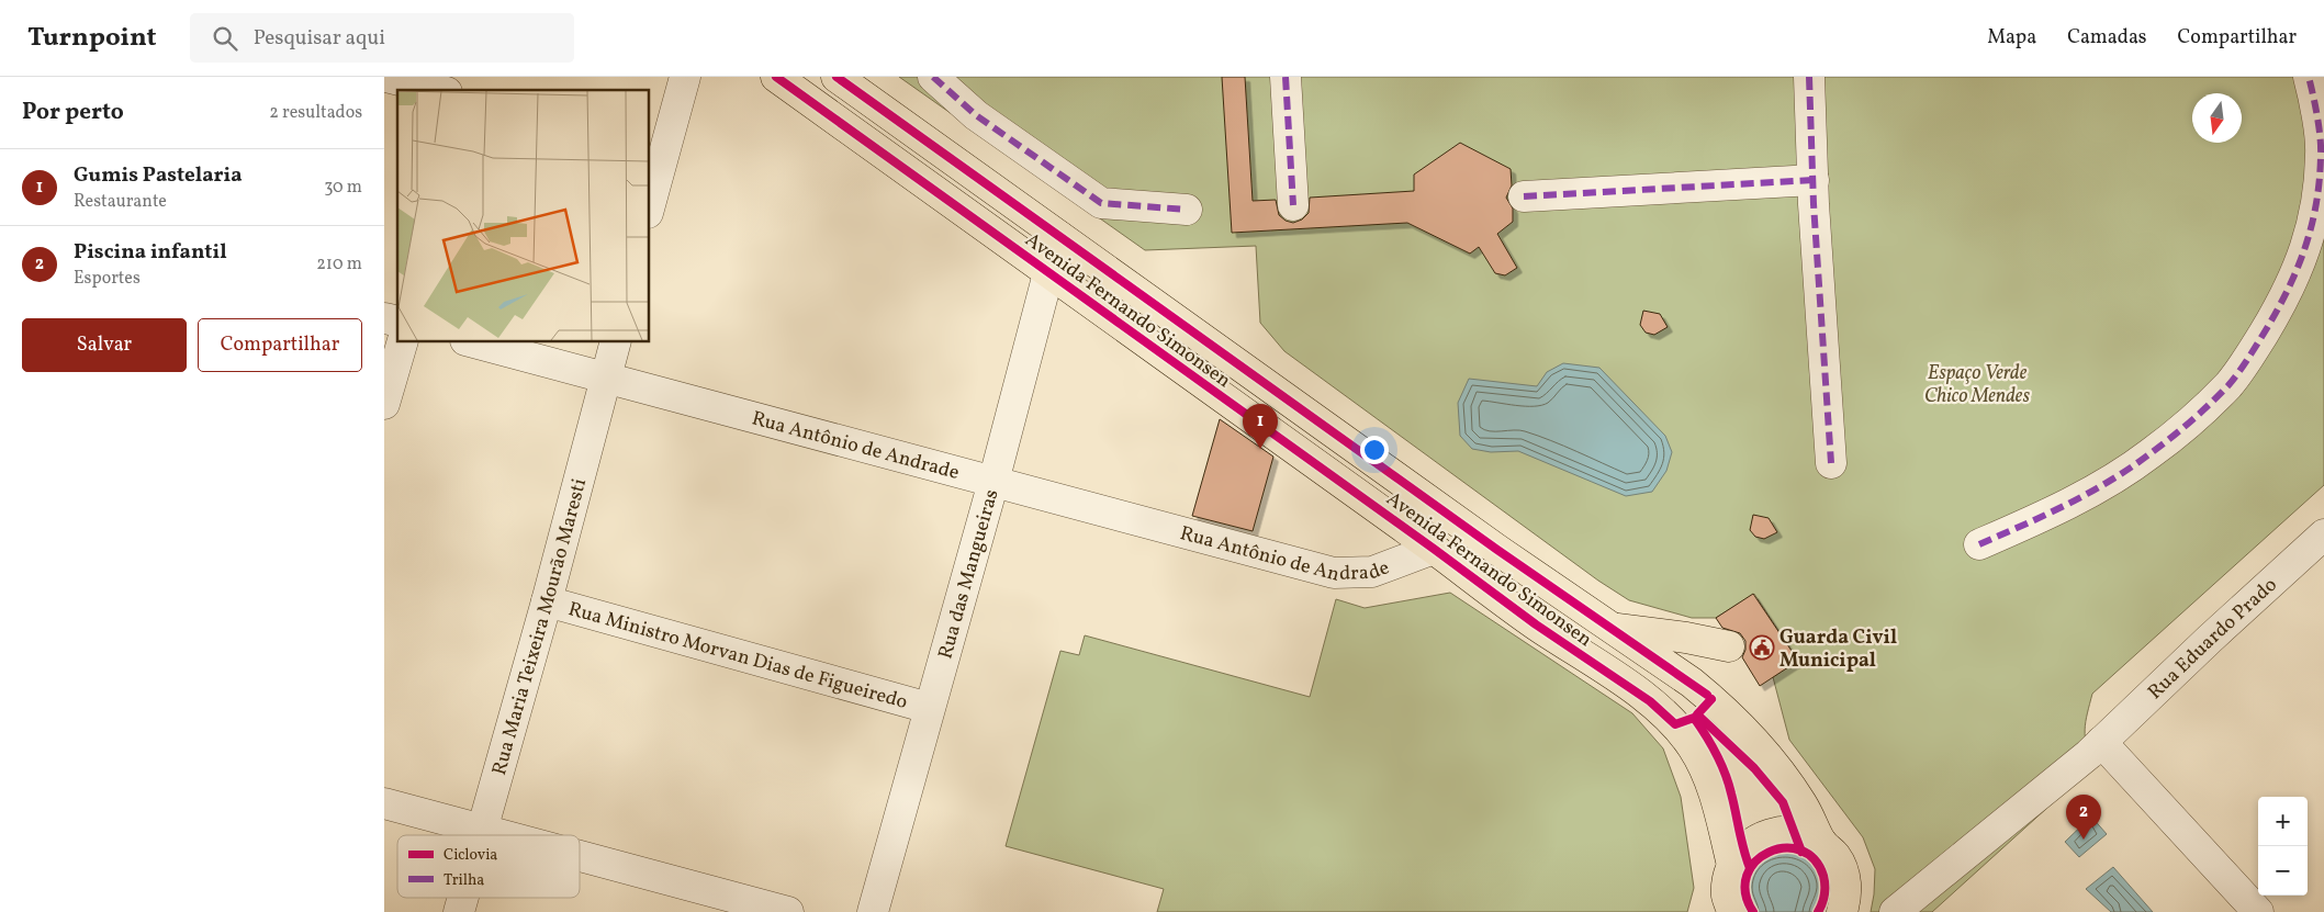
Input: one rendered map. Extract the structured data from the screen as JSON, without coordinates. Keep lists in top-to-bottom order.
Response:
{
  "streets": {
    "main road": ["Avenida Fernando Simonsen"],
    "street": [
      "Rua Antônio de Andrade",
      "Rua das Mangueiras",
      "Rua Maria Teixeira Mourão Maresti",
      "Rua Eduardo Prado",
      "Rua Ministro Morvan Dias de Figueiredo"
    ]
  },
  "crossings": [
    ["Avenida Fernando Simonsen", "Rua Antônio de Andrade"],
    ["Avenida Fernando Simonsen", "Rua das Mangueiras"],
    ["Rua Antônio de Andrade", "Rua das Mangueiras"],
    ["Rua Antônio de Andrade", "Rua Maria Teixeira Mourão Maresti"],
    ["Rua das Mangueiras", "Rua Ministro Morvan Dias de Figueiredo"],
    ["Rua Maria Teixeira Mourão Maresti", "Rua Ministro Morvan Dias de Figueiredo"]
  ],
  "parks": ["Espaço Verde Chico Mendes"],
  "places": {
    "public building": ["Guarda Civil Municipal"]
  },
  "legend": ["Ciclovia", "Trilha"],
  "north": "bottom",
  "page": {
    "header": "Turnpoint",
    "search": "Pesquisar aqui",
    "nav": ["Mapa", "Camadas", "Compartilhar"],
    "heading": ["Por perto", "2 resultados"],
    "list": [
      {
        "mark": "1",
        "name": "Gumis Pastelaria",
        "note": "Restaurante",
        "value": "30 m"
      },
      {
        "mark": "2",
        "name": "Piscina infantil",
        "note": "Esportes",
        "value": "210 m"
      }
    ],
    "buttons": ["Salvar", "Compartilhar"],
    "pins": ["1", "2"],
    "map_buttons": ["+", "−"]
  }
}
